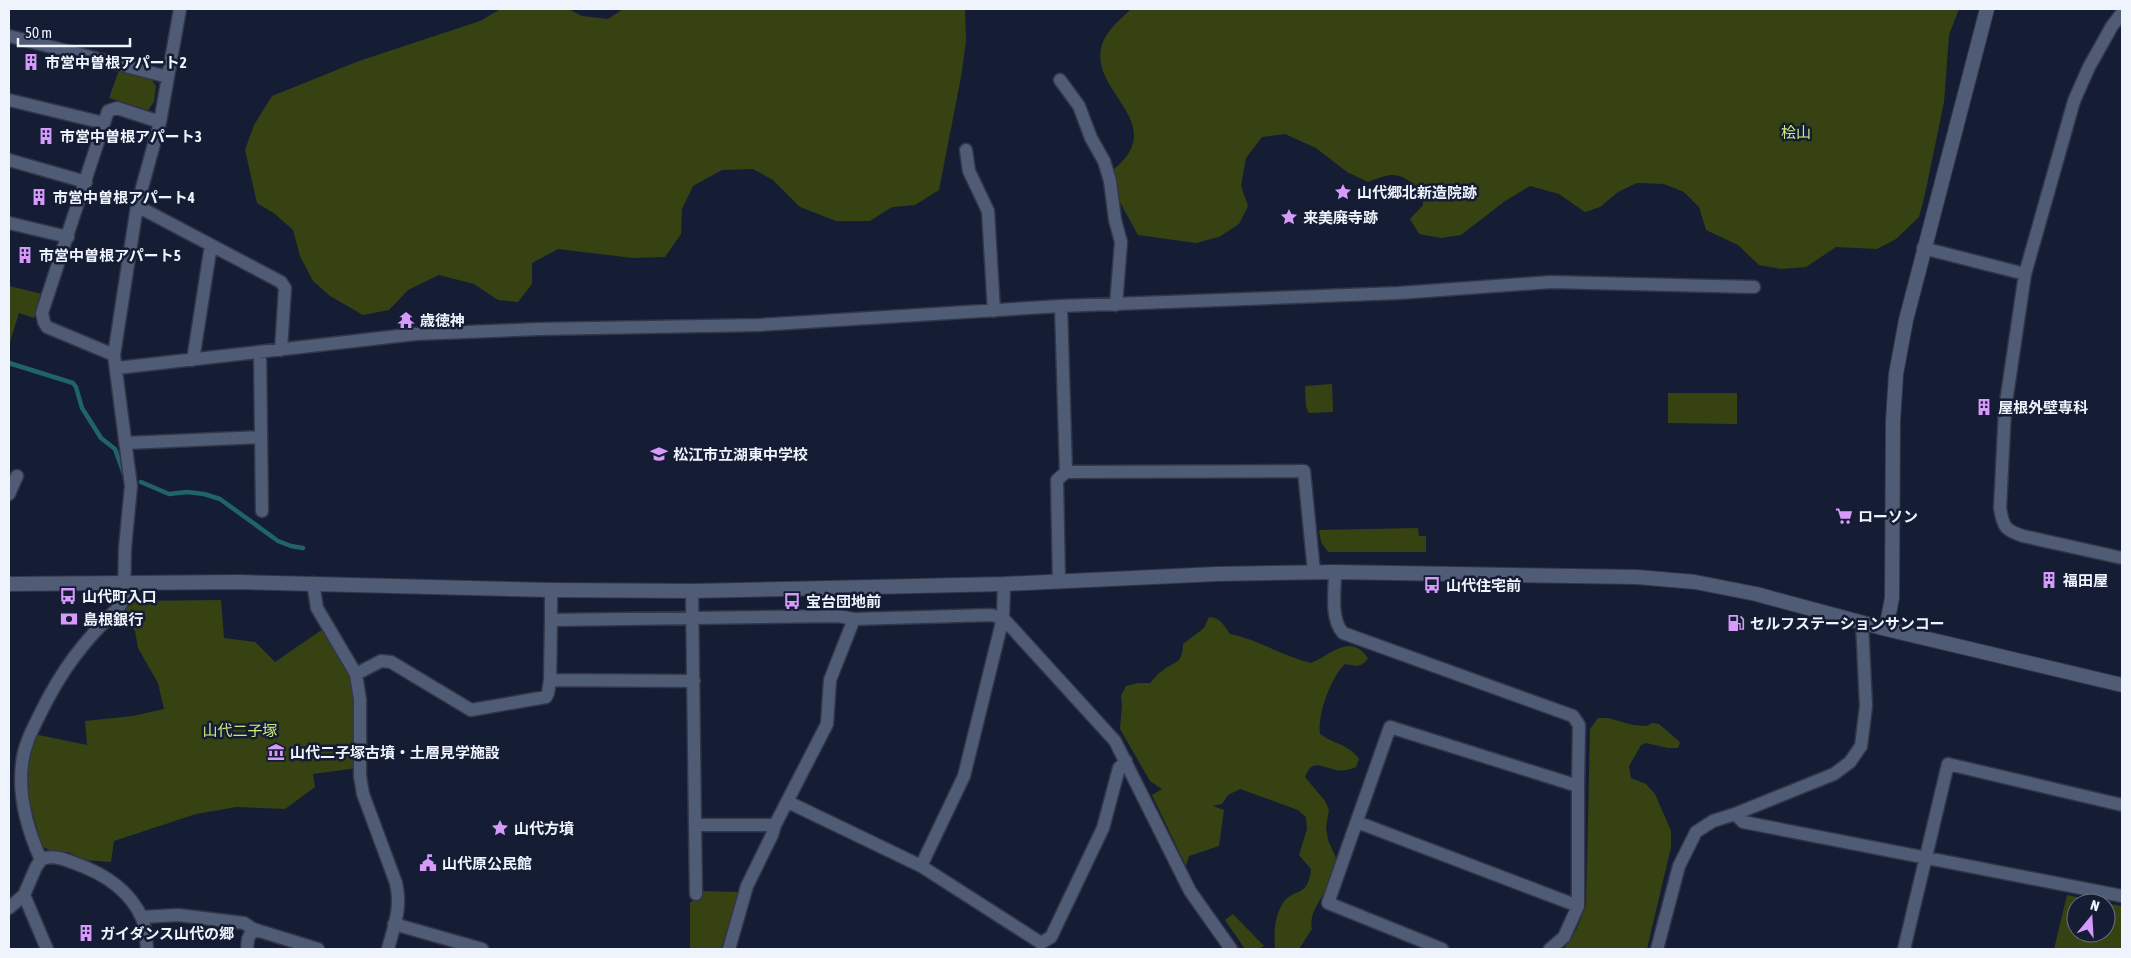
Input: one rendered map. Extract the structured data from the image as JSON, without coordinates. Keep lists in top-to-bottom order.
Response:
{
  "parks": ["桧山", "山代二子塚"],
  "places": {
    "building": [
      "市営中曽根アパート2",
      "市営中曽根アパート3",
      "市営中曽根アパート4",
      "市営中曽根アパート5",
      "屋根外壁専科",
      "福田屋",
      "ガイダンス山代の郷"
    ],
    "place": ["山代郷北新造院跡", "来美廃寺跡", "山代方墳"],
    "temple": ["歳徳神"],
    "school or university": ["松江市立湖東中学校"],
    "supermarket": ["ローソン"],
    "bus stop": ["山代住宅前", "山代町入口", "宝台団地前"],
    "bank": ["島根銀行"],
    "fuel station": ["セルフステーションサンコー"],
    "museum": ["山代二子塚古墳・土層見学施設"],
    "public building": ["山代原公民館"]
  },
  "scale_bar": "50 m",
  "north": "top"
}
